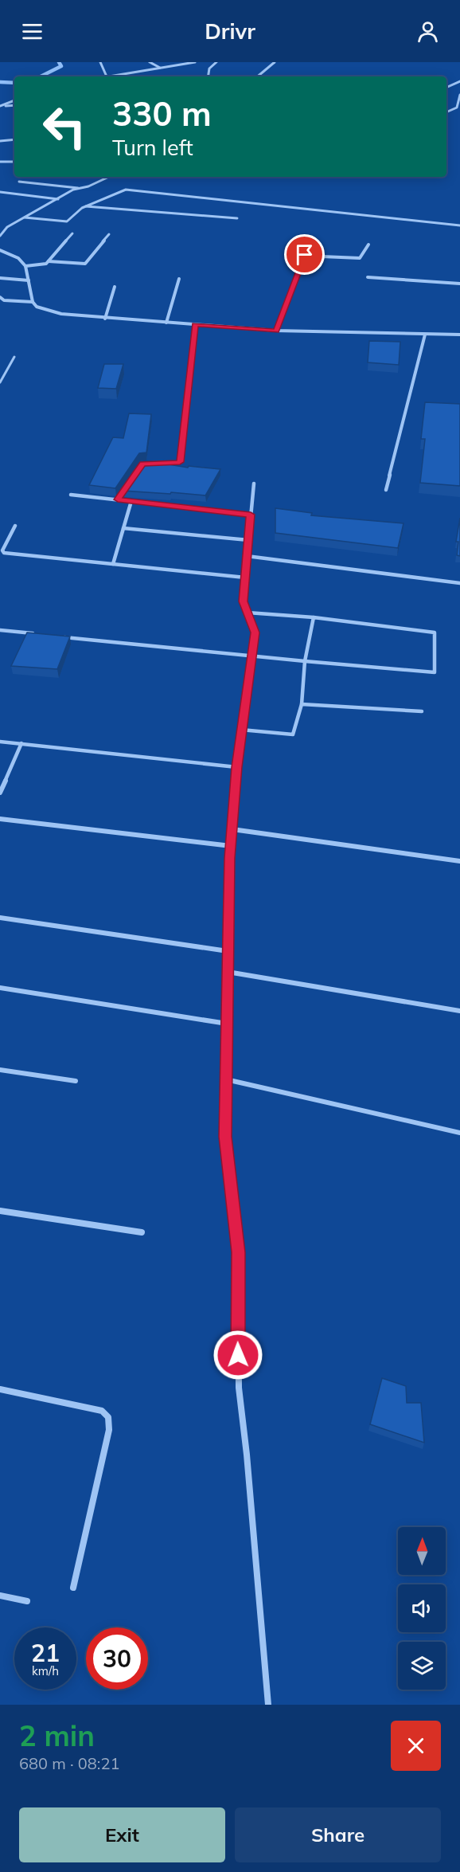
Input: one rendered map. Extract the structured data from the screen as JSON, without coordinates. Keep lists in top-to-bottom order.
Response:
{
  "north": "top",
  "page": {
    "header": "Drivr",
    "turn": ["330 m", "Turn left"],
    "speed": "21 km/h",
    "limit": "30",
    "heading": ["2 min", "680 m · 08:21"],
    "buttons": ["Exit", "Share"]
  }
}
